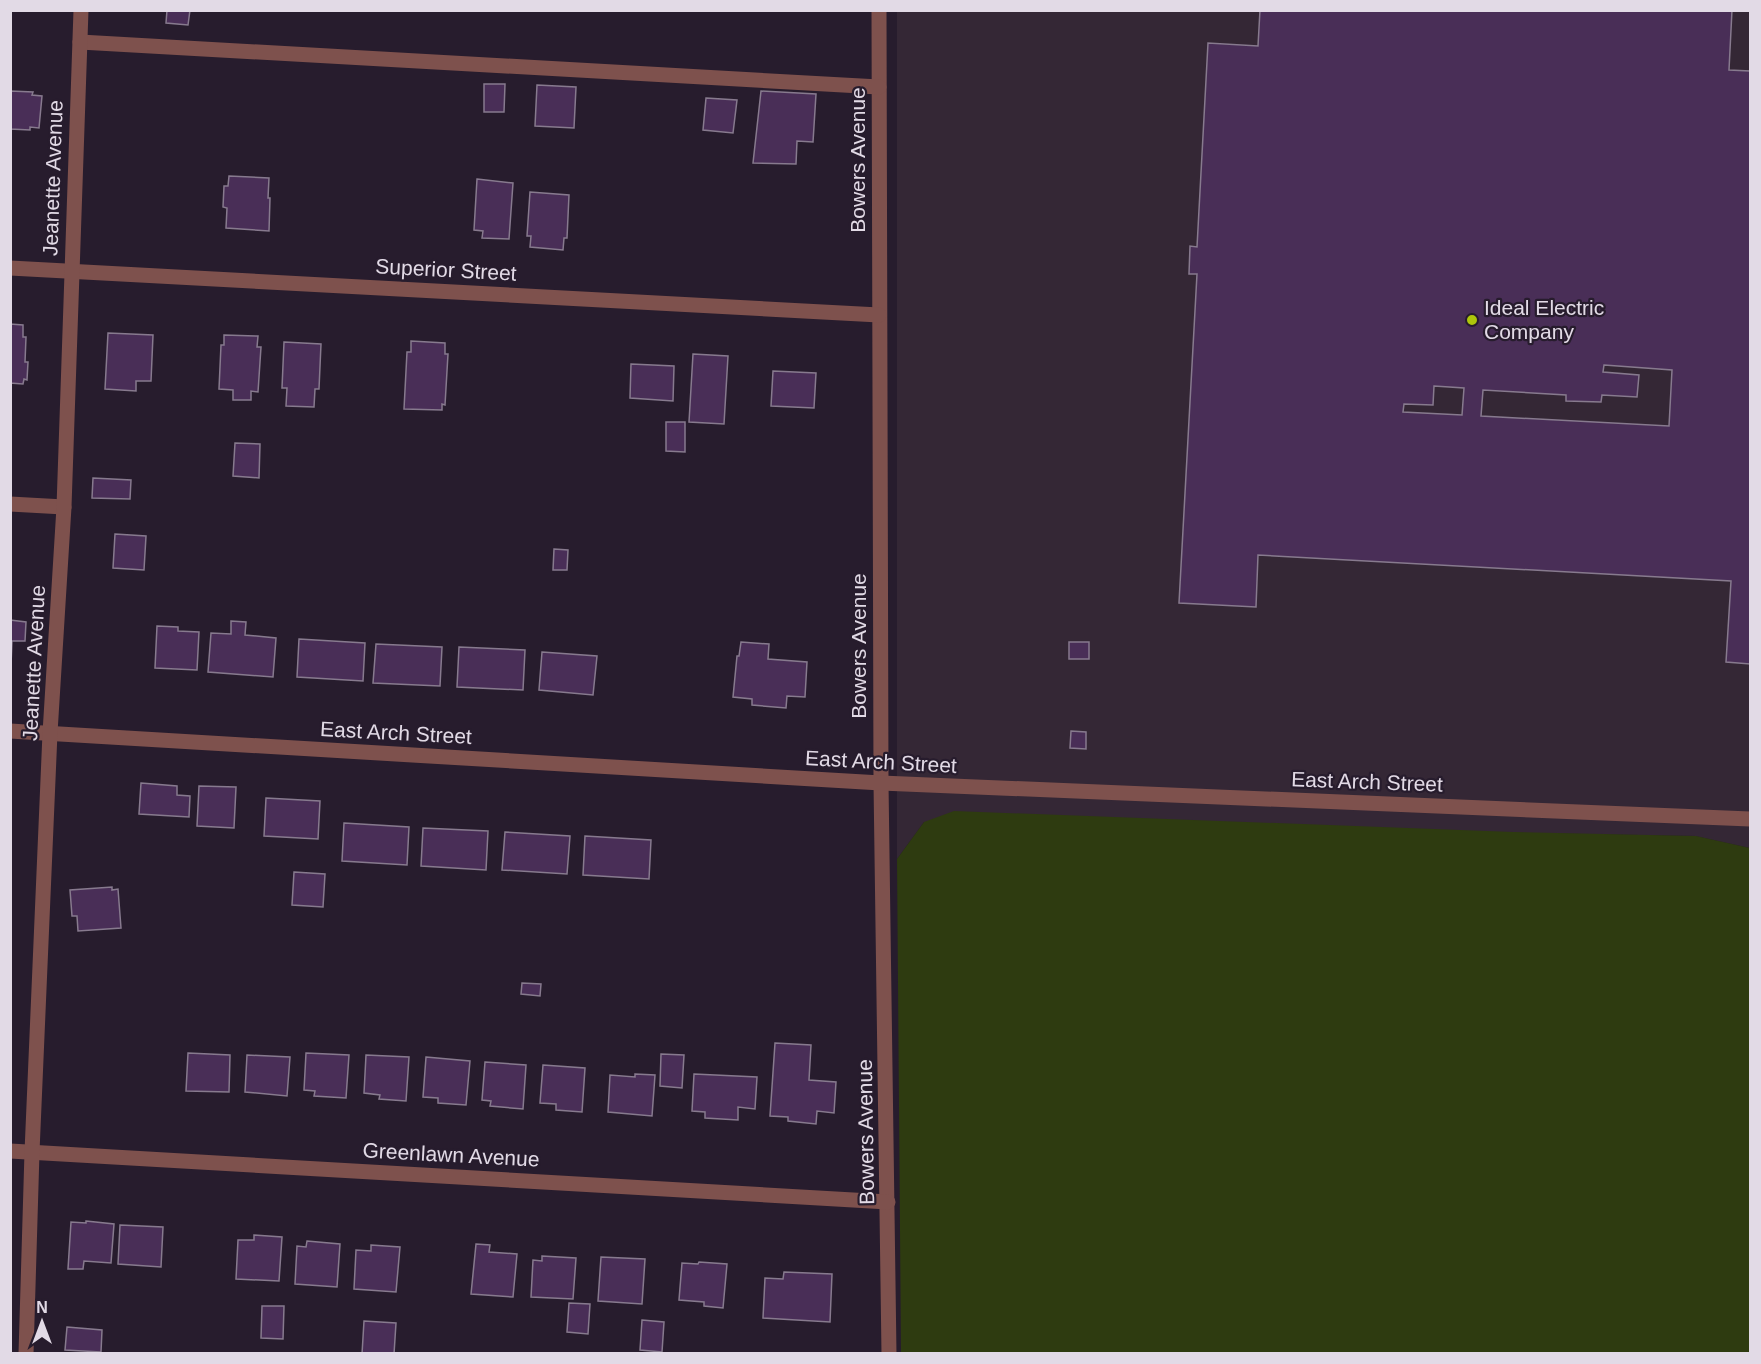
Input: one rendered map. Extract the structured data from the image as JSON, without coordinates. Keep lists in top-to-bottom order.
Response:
{
  "streets": {
    "street": [
      "Bowers Avenue",
      "Jeanette Avenue",
      "Superior Street",
      "East Arch Street",
      "Greenlawn Avenue"
    ]
  },
  "crossings": [
    ["Bowers Avenue", "Superior Street"],
    ["Bowers Avenue", "East Arch Street"],
    ["Bowers Avenue", "Greenlawn Avenue"],
    ["Jeanette Avenue", "Superior Street"],
    ["Jeanette Avenue", "East Arch Street"],
    ["Jeanette Avenue", "Greenlawn Avenue"]
  ],
  "places": ["Ideal Electric Company"],
  "north": "top"
}
